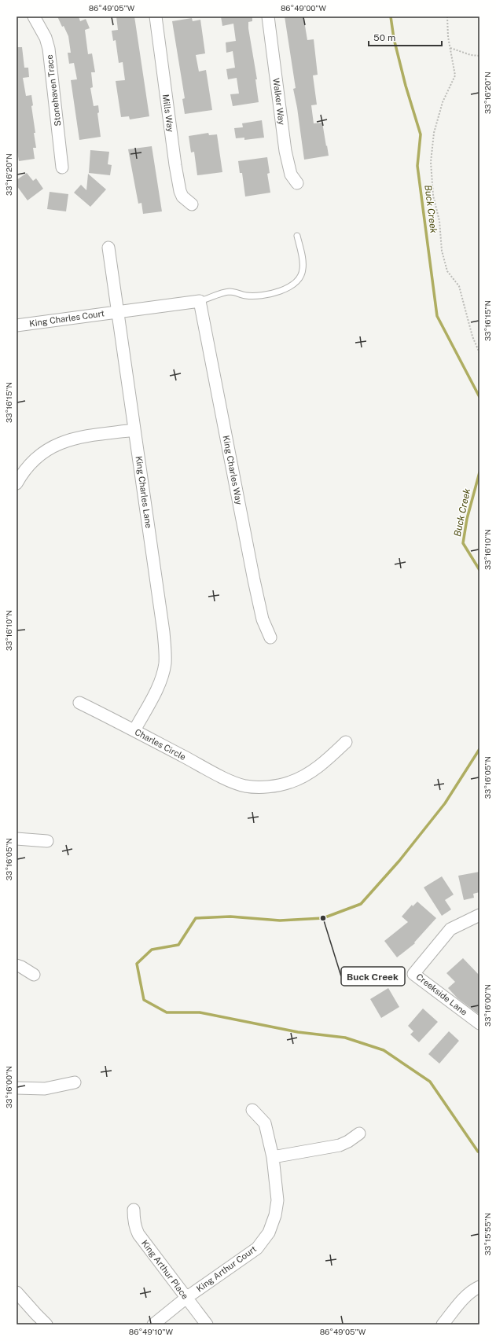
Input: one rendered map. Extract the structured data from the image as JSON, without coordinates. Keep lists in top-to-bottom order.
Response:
{
  "streets": {
    "street": [
      "Stonehaven Trace",
      "Walker Way",
      "Mills Way",
      "King Charles Court",
      "King Charles Way",
      "King Charles Lane",
      "Charles Circle",
      "Creekside Lane",
      "King Arthur Court",
      "King Arthur Place"
    ]
  },
  "crossings": [
    ["King Charles Court", "King Charles Way"],
    ["King Charles Court", "King Charles Lane"],
    ["King Charles Lane", "Charles Circle"],
    ["King Arthur Court", "King Arthur Place"]
  ],
  "water": ["Buck Creek"],
  "places": ["Buck Creek"],
  "scale_bar": "50 m",
  "coordinates": [
    "86°49'05\"W",
    "86°49'00\"W",
    "33°16'20\"N",
    "33°16'15\"N",
    "33°16'10\"N",
    "33°16'05\"N",
    "33°16'00\"N",
    "33°15'55\"N",
    "86°49'10\"W"
  ]
}
